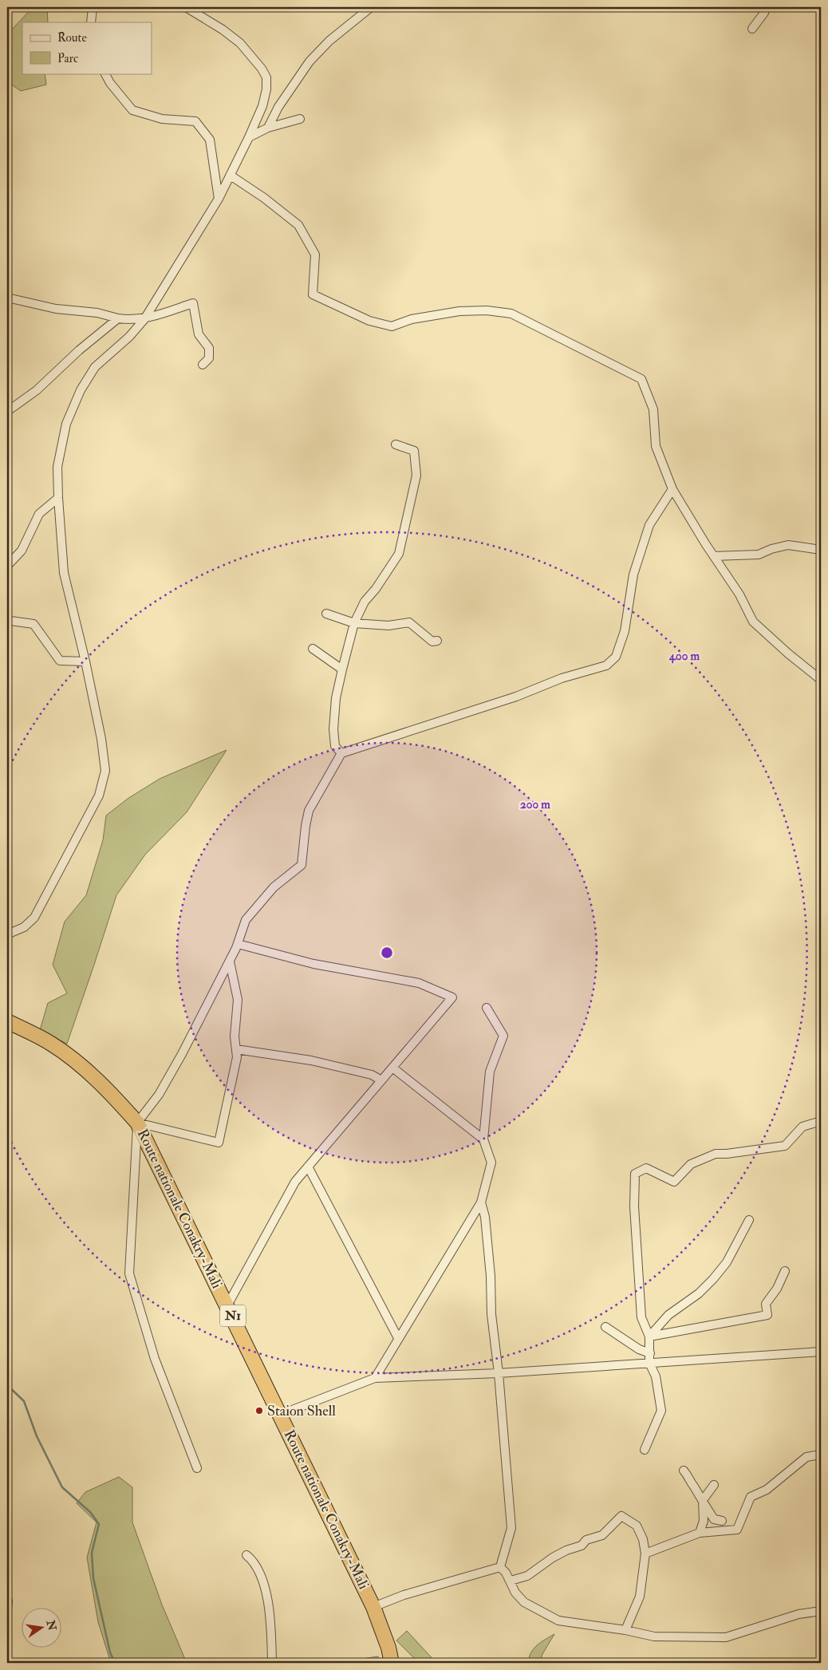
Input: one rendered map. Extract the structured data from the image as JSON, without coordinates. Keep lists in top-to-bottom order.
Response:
{
  "streets": {
    "highway": ["Route nationale Conakry-Mali", "N1"]
  },
  "places": ["Staion Shell"],
  "legend": ["Route", "Parc"],
  "north": "right",
  "rings": ["400 m", "200 m"]
}
